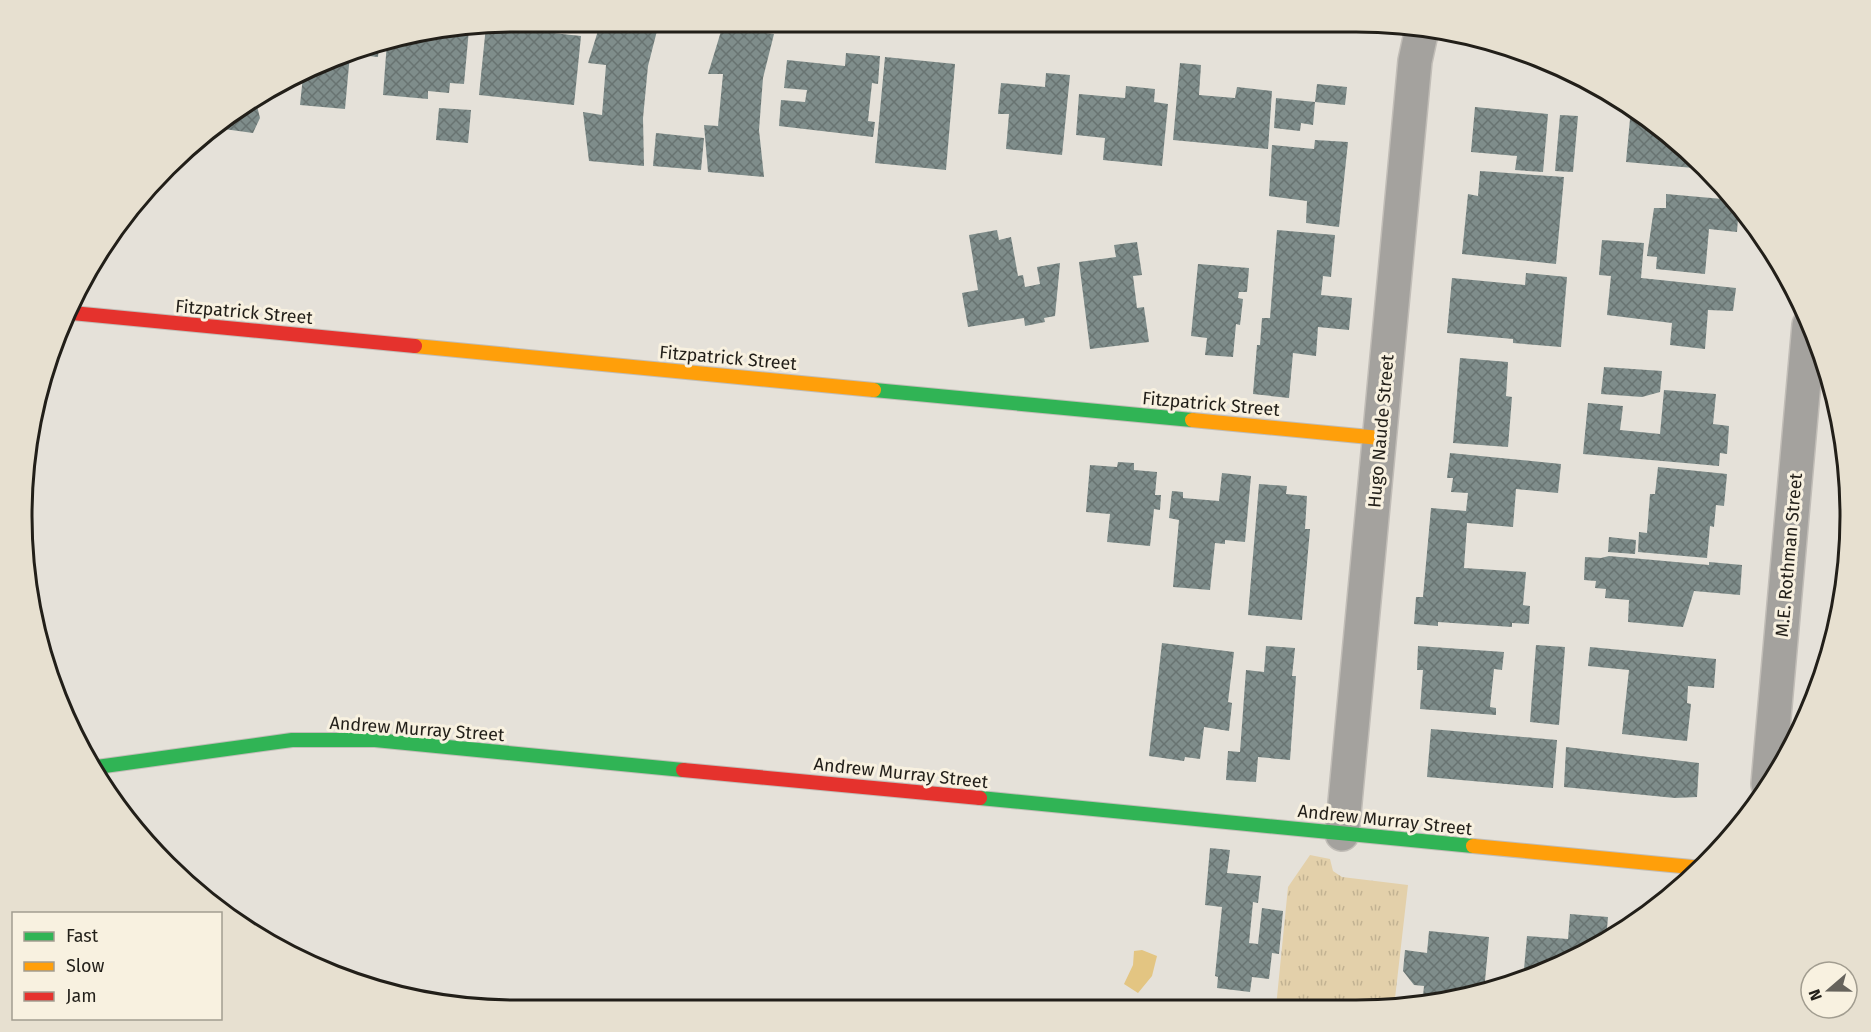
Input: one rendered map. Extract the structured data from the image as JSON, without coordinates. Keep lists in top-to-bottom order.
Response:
{
  "streets": {
    "street": [
      "Fitzpatrick Street",
      "Hugo Naude Street",
      "M.E. Rothman Street",
      "Andrew Murray Street"
    ]
  },
  "crossings": [
    ["Fitzpatrick Street", "Hugo Naude Street"],
    ["Hugo Naude Street", "Andrew Murray Street"]
  ],
  "legend": ["Fast", "Slow", "Jam"],
  "north": "left"
}
